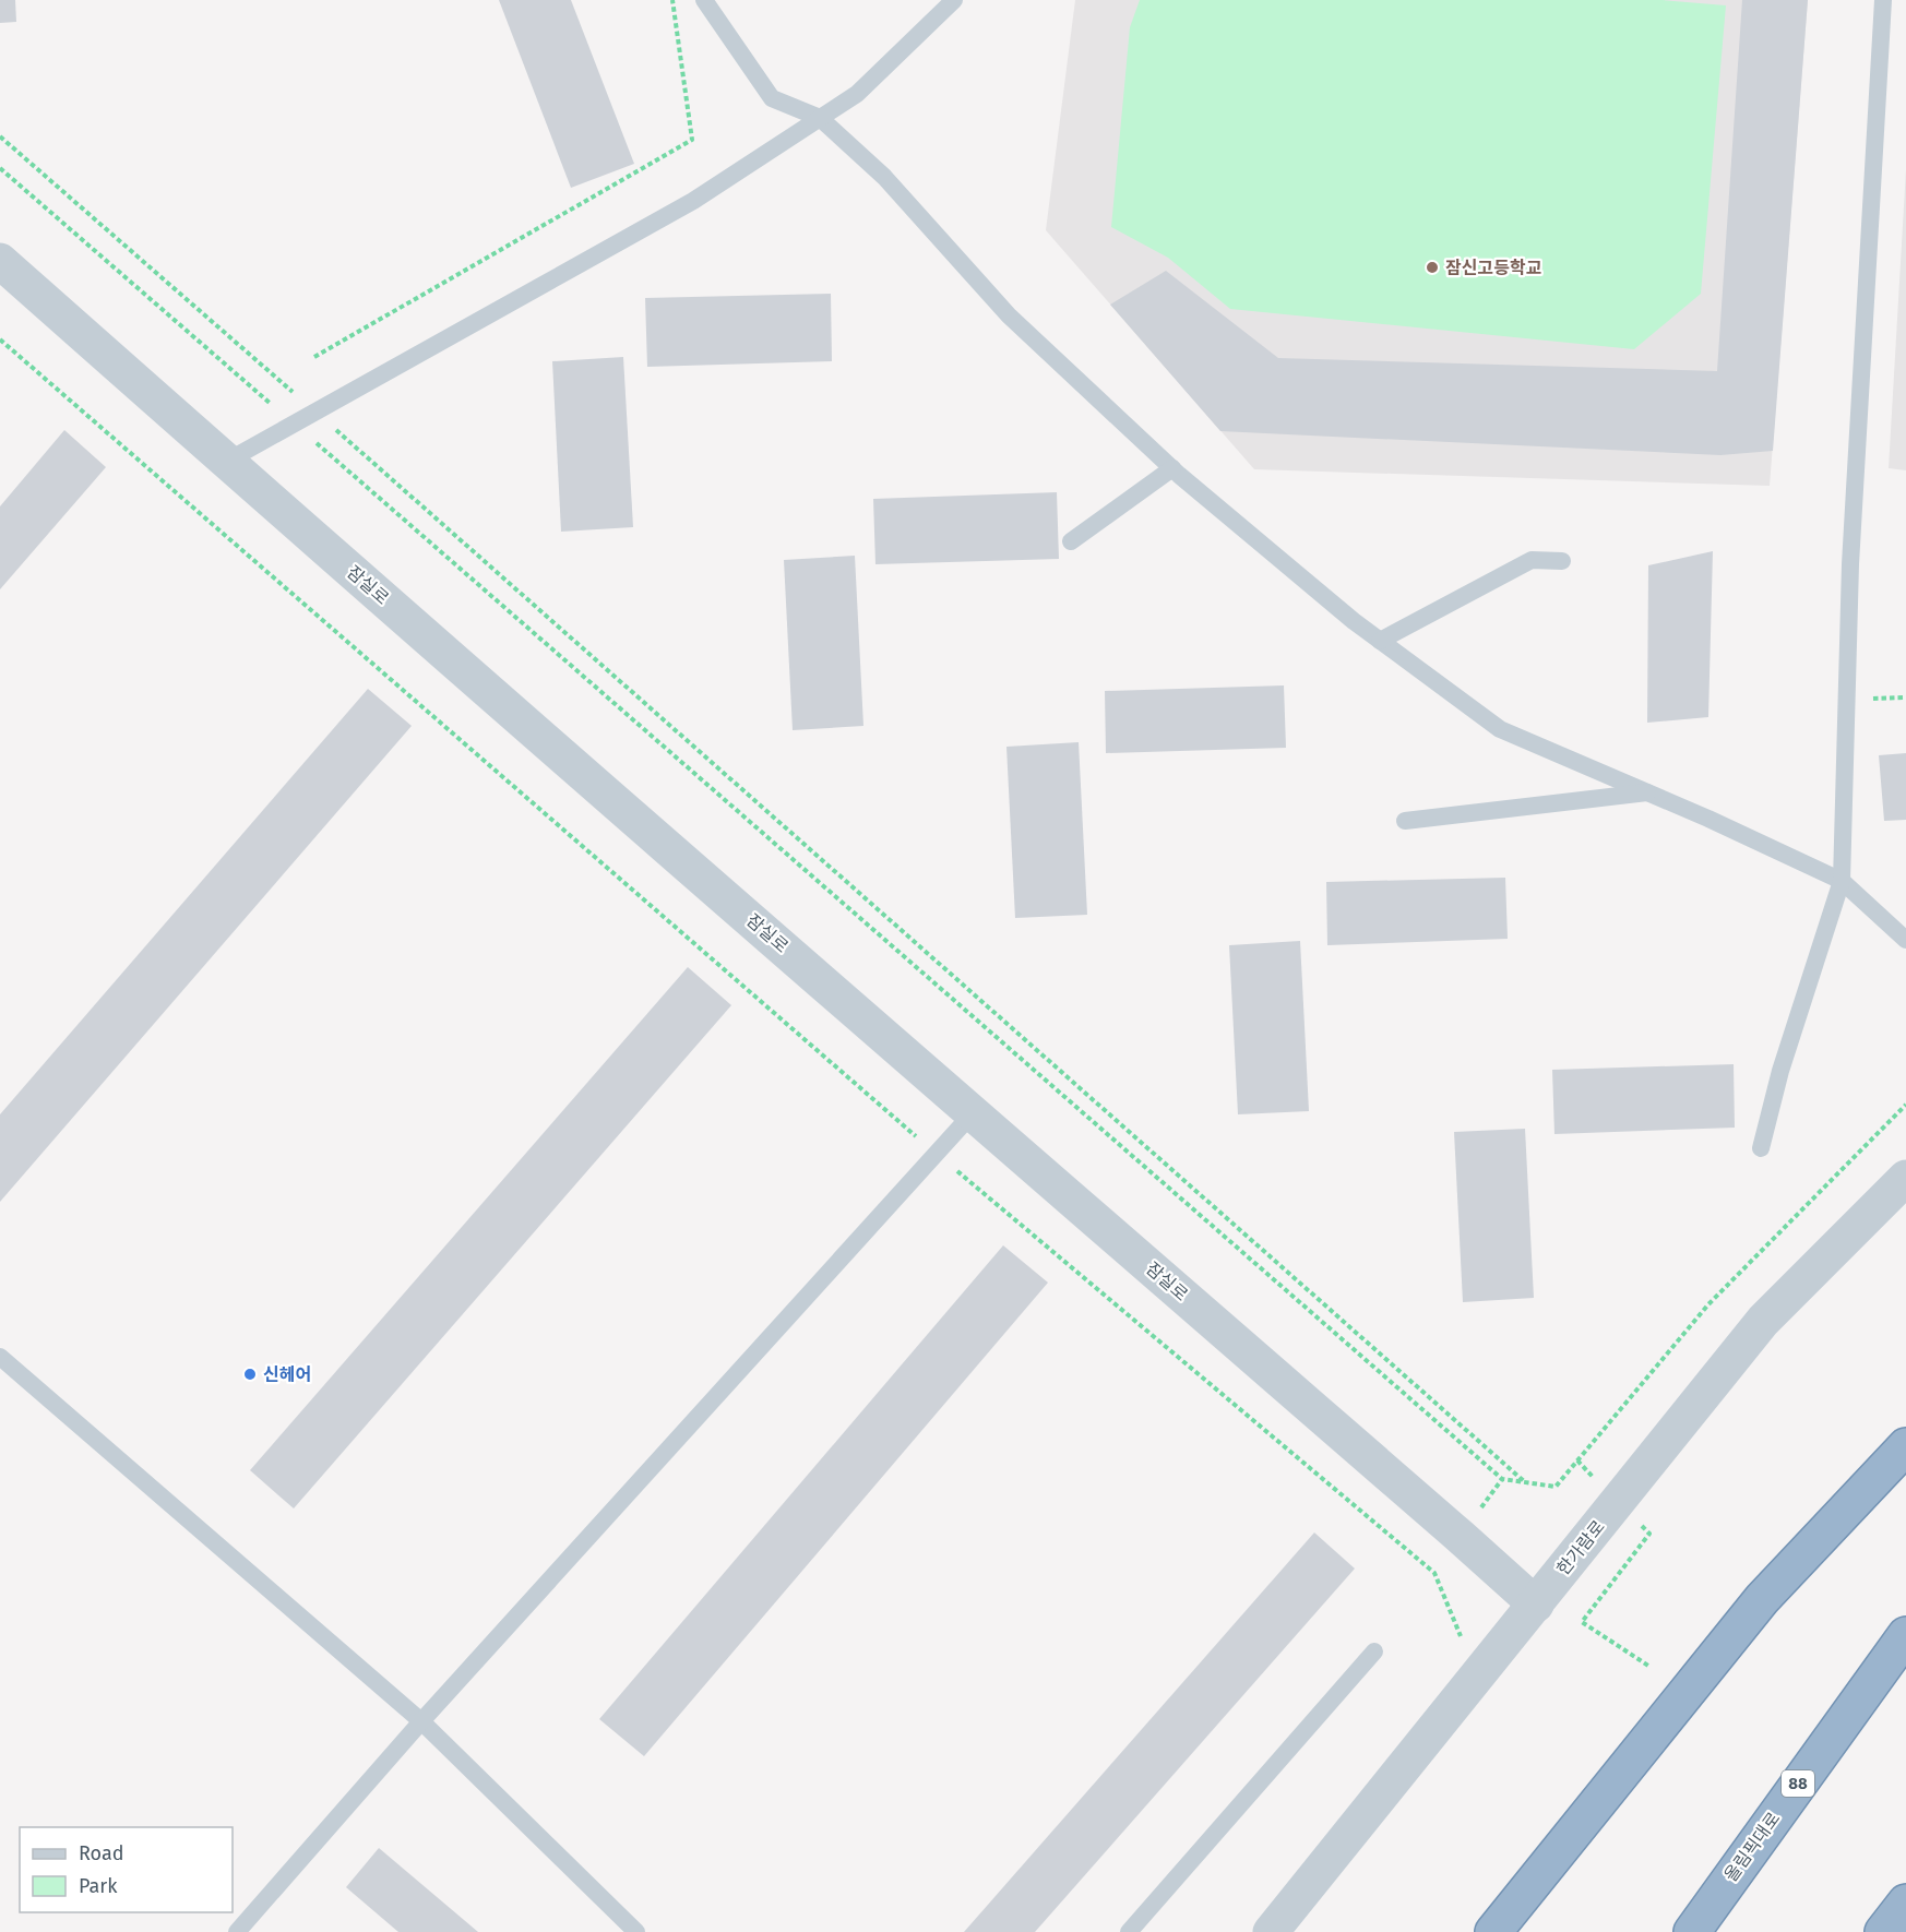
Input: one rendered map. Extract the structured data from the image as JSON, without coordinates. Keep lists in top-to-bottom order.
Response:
{
  "streets": {
    "highway": ["88", "올림픽대로"],
    "street": ["잠실로", "한가람로"]
  },
  "crossings": [
    ["잠실로", "한가람로"]
  ],
  "places": ["잠신고등학교", "신헤어"],
  "legend": ["Road", "Park"]
}
